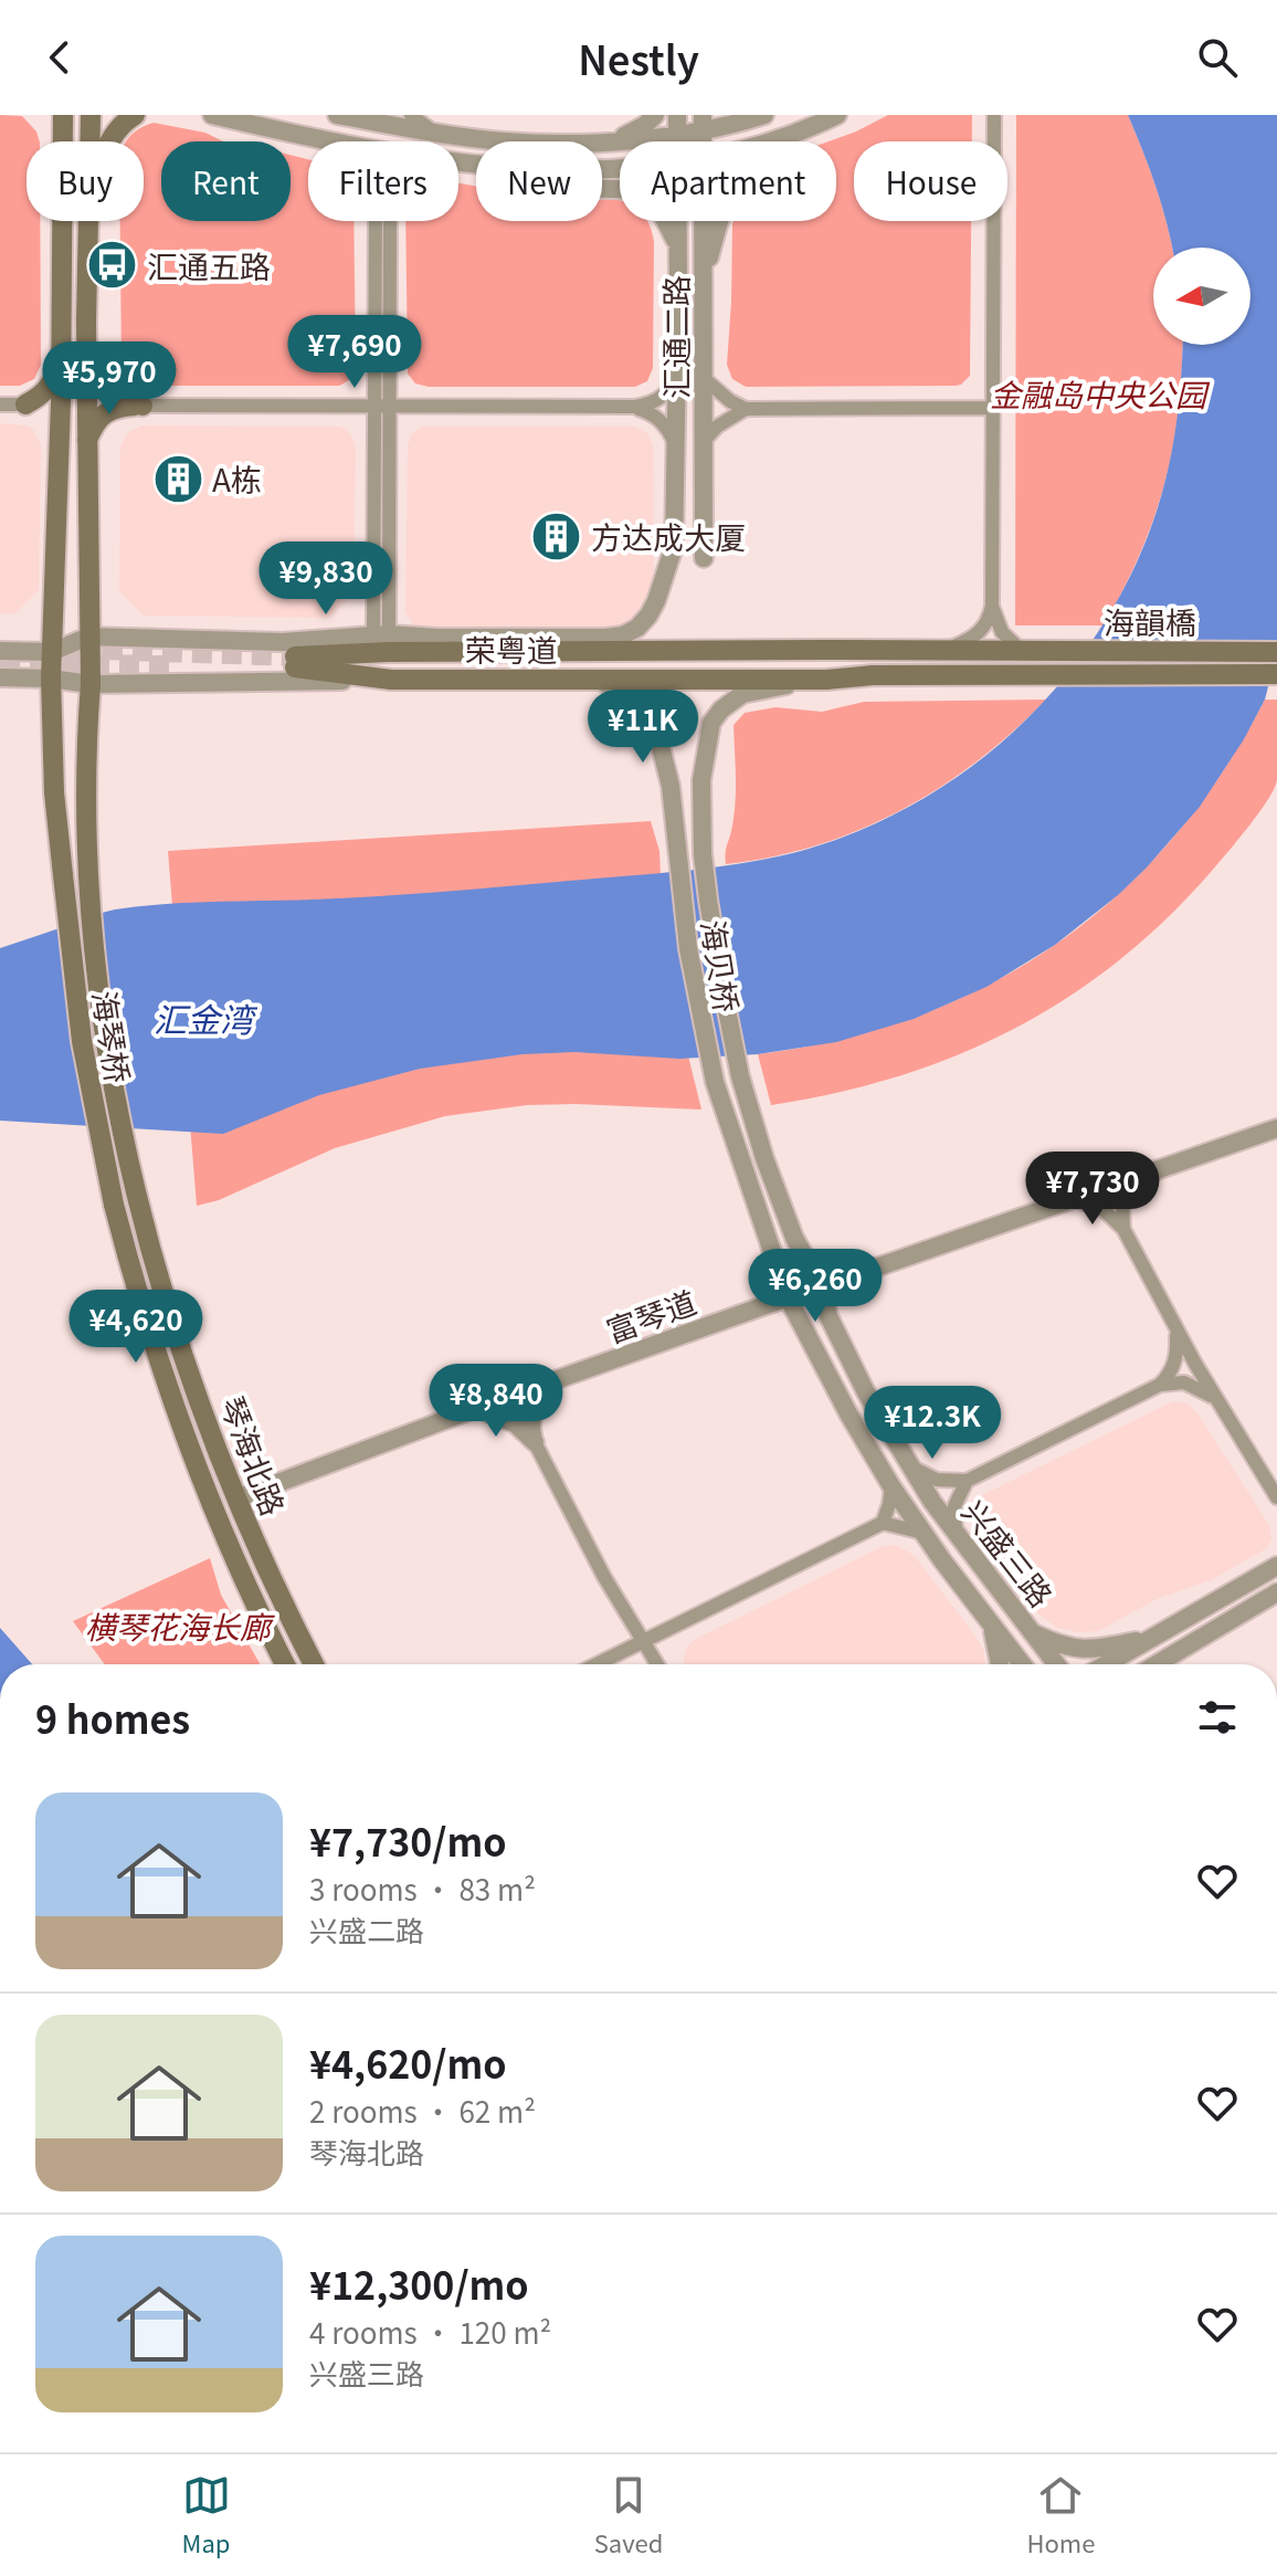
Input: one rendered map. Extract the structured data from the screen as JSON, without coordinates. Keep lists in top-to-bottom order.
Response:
{
  "streets": {
    "main road": [
      "海韻橋",
      "荣粤道",
      "海琴桥",
      "琴海北路"
    ],
    "street": [
      "汇通二路",
      "海贝桥",
      "富琴道",
      "兴盛三路"
    ]
  },
  "crossings": [
    ["汇通二路", "荣粤道"],
    ["海韻橋", "荣粤道"],
    ["荣粤道", "海贝桥"],
    ["荣粤道", "海琴桥"],
    ["海贝桥", "兴盛三路"],
    ["海琴桥", "琴海北路"],
    ["富琴道", "琴海北路"],
    ["富琴道", "兴盛三路"]
  ],
  "water": ["汇金湾"],
  "parks": ["金融岛中央公园", "横琴花海长廊"],
  "places": {
    "bus stop": ["汇通五路"],
    "building": ["A栋", "方达成大厦"]
  },
  "north": "left",
  "page": {
    "header": "Nestly",
    "chip": [
      "Buy",
      "Rent",
      "Filters",
      "New",
      "Apartment",
      "House"
    ],
    "price": [
      "¥7,690",
      "¥5,970",
      "¥9,830",
      "¥11K",
      "¥7,730",
      "¥6,260",
      "¥4,620",
      "¥8,840",
      "¥12.3K"
    ],
    "heading": "9 homes",
    "list": [
      {
        "name": "¥7,730/mo",
        "note": "3 rooms · 83 m² · 兴盛二路"
      },
      {
        "name": "¥4,620/mo",
        "note": "2 rooms · 62 m² · 琴海北路"
      },
      {
        "name": "¥12,300/mo",
        "note": "4 rooms · 120 m² · 兴盛三路"
      }
    ],
    "tabs": ["Map", "Saved", "Home"]
  }
}
